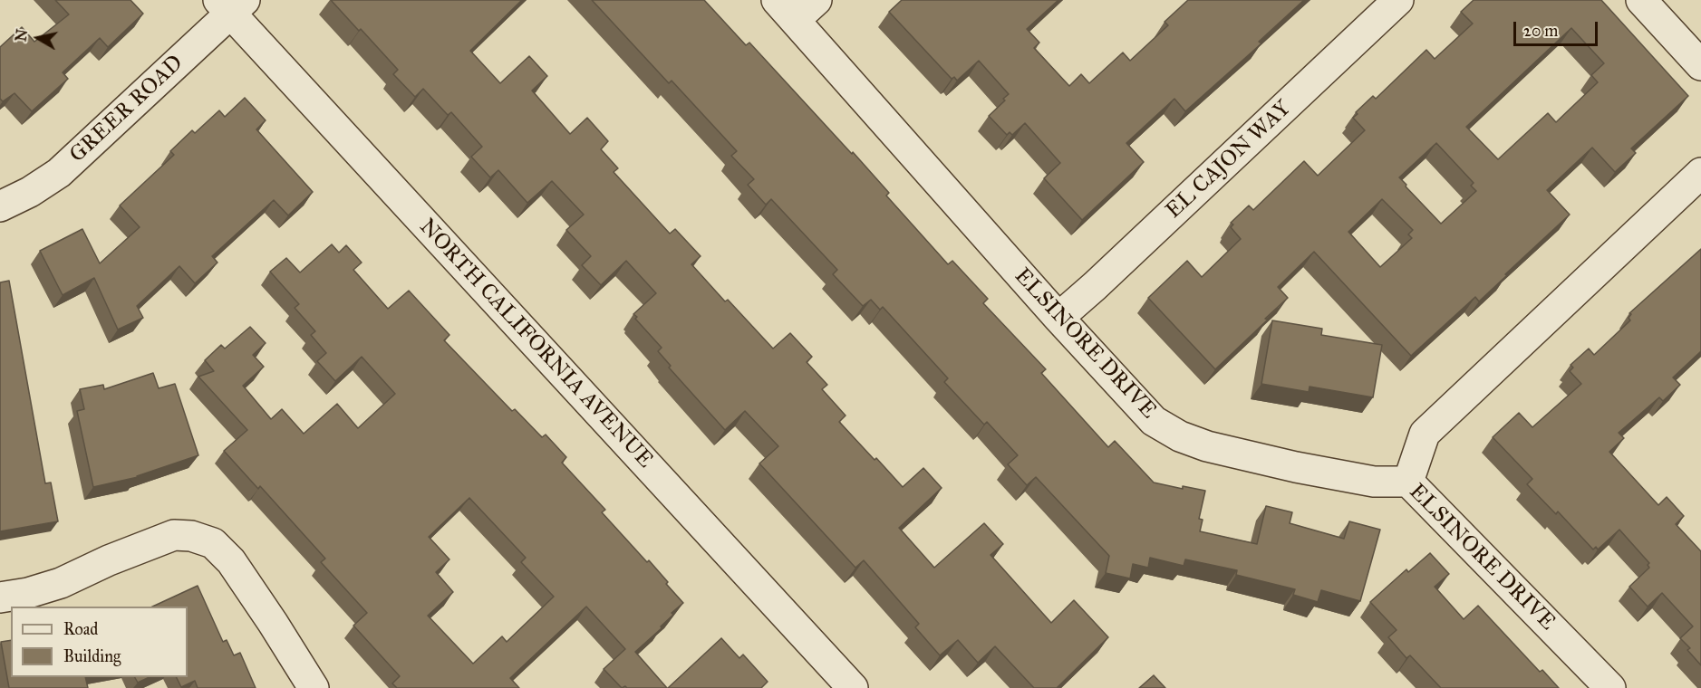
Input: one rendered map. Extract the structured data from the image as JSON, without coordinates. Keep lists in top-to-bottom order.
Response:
{
  "streets": {
    "street": [
      "GREER ROAD",
      "EL CAJON WAY",
      "NORTH CALIFORNIA AVENUE",
      "ELSINORE DRIVE"
    ]
  },
  "crossings": [
    ["GREER ROAD", "NORTH CALIFORNIA AVENUE"],
    ["EL CAJON WAY", "ELSINORE DRIVE"]
  ],
  "legend": ["Road", "Building"],
  "scale_bar": "20 m",
  "north": "left"
}
